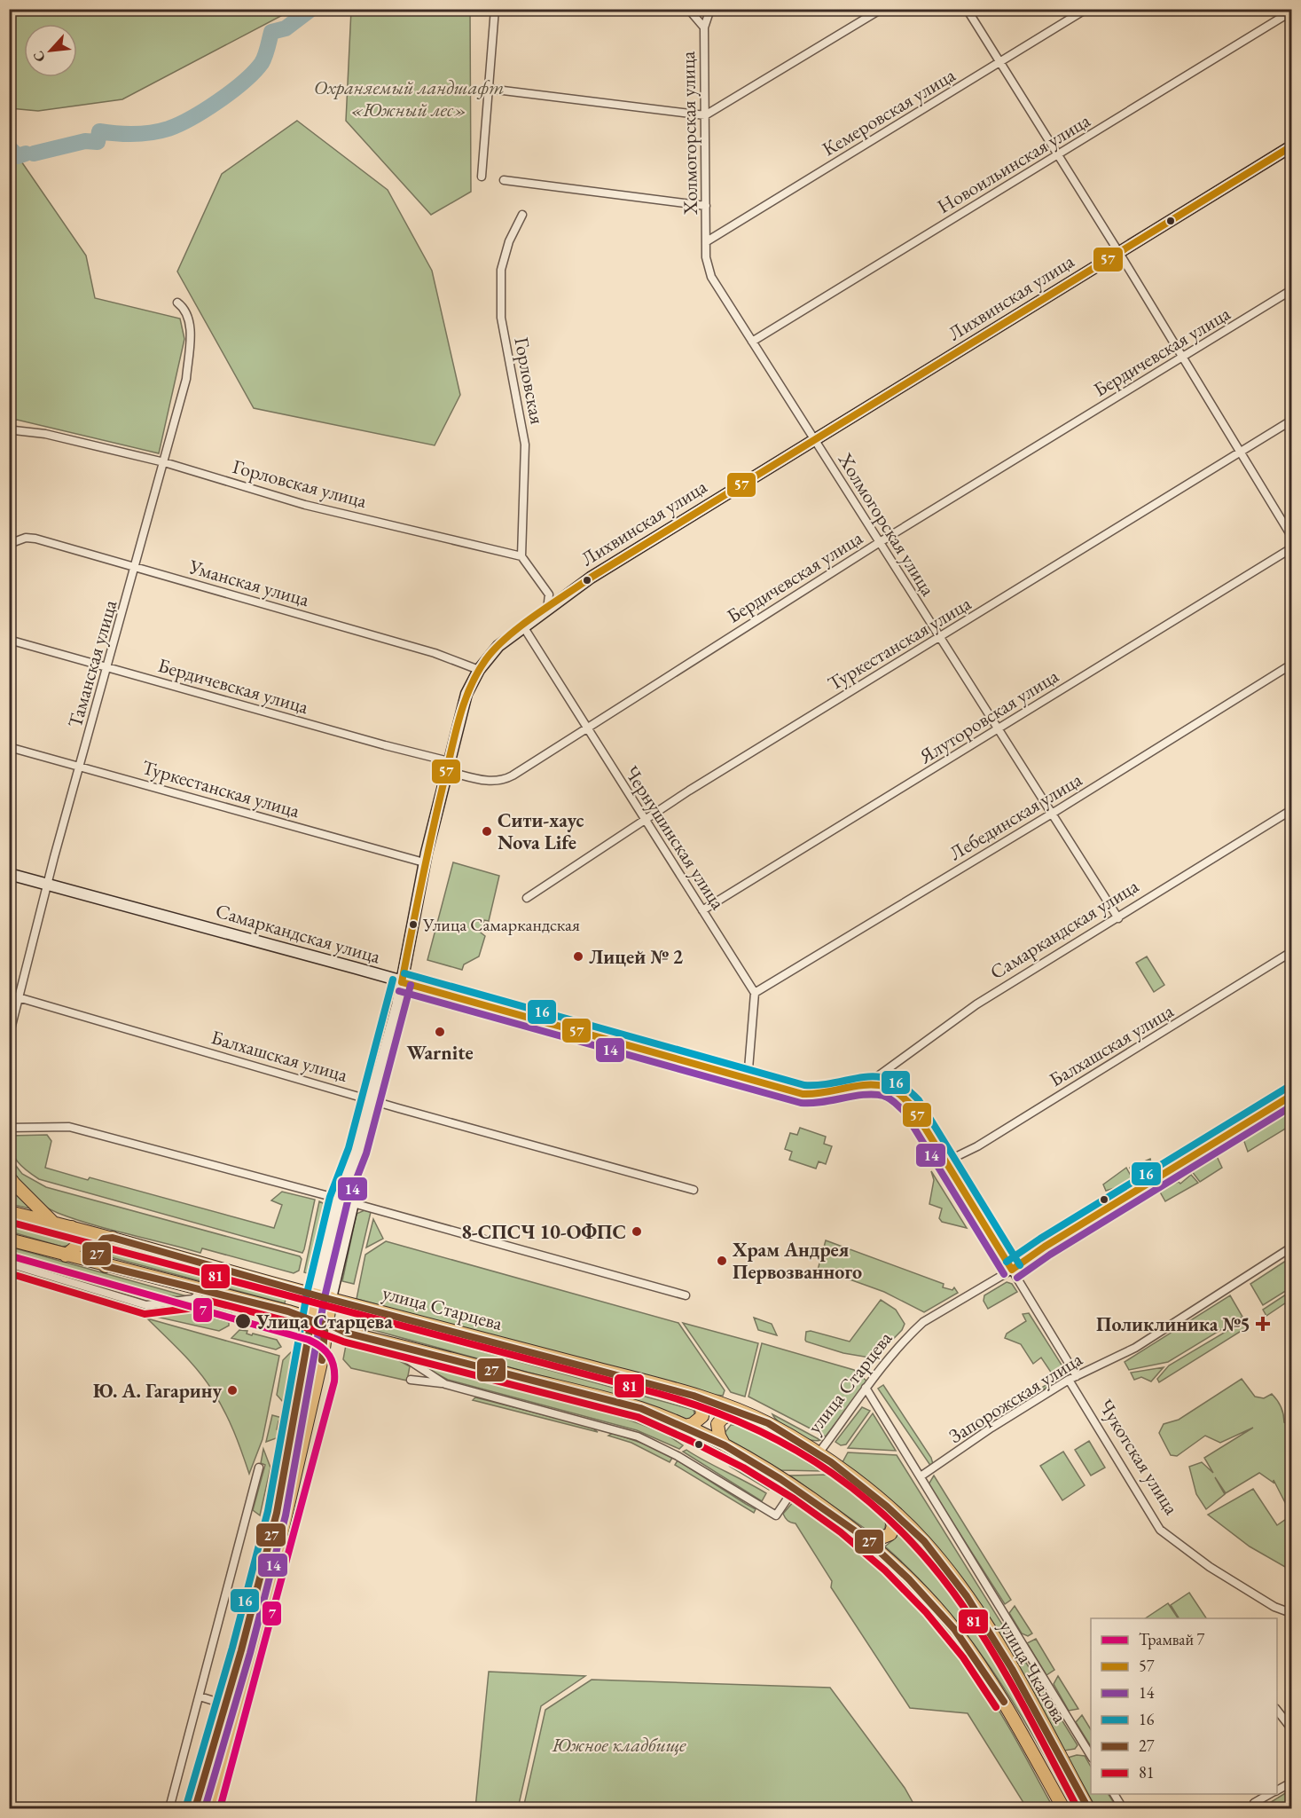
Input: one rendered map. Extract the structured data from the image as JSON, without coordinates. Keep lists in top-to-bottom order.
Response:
{
  "streets": {
    "main road": [
      "Лихвинская улица",
      "Самаркандская улица",
      "улица Старцева",
      "Чукотская улица",
      "улица Чкалова"
    ],
    "street": [
      "Кемеровская улица",
      "Холмогорская улица",
      "Новоильинская улица",
      "Бердичевская улица",
      "Горловская",
      "Горловская улица",
      "Уманская улица",
      "Туркестанская улица",
      "Таманская улица",
      "Ялуторовская улица",
      "Лебединская улица",
      "Чернушинская улица",
      "Балхашская улица",
      "Запорожская улица"
    ]
  },
  "crossings": [
    ["Кемеровская улица", "Холмогорская улица"],
    ["Холмогорская улица", "Новоильинская улица"],
    ["Холмогорская улица", "Лихвинская улица"],
    ["Холмогорская улица", "Бердичевская улица"],
    ["Холмогорская улица", "Туркестанская улица"],
    ["Холмогорская улица", "Ялуторовская улица"],
    ["Холмогорская улица", "Лебединская улица"],
    ["Холмогорская улица", "Самаркандская улица"],
    ["Лихвинская улица", "Бердичевская улица"],
    ["Лихвинская улица", "Уманская улица"],
    ["Лихвинская улица", "Туркестанская улица"],
    ["Лихвинская улица", "Чернушинская улица"],
    ["Лихвинская улица", "Самаркандская улица"],
    ["Лихвинская улица", "Балхашская улица"],
    ["Бердичевская улица", "Таманская улица"],
    ["Бердичевская улица", "Чернушинская улица"],
    ["Горловская", "Горловская улица"],
    ["Горловская улица", "Таманская улица"],
    ["Уманская улица", "Таманская улица"],
    ["Туркестанская улица", "Таманская улица"],
    ["Туркестанская улица", "Чернушинская улица"],
    ["Таманская улица", "Самаркандская улица"],
    ["Таманская улица", "Балхашская улица"],
    ["Ялуторовская улица", "Чернушинская улица"],
    ["Лебединская улица", "Чернушинская улица"],
    ["Самаркандская улица", "Чукотская улица"],
    ["Балхашская улица", "Чукотская улица"],
    ["улица Старцева", "Чукотская улица"],
    ["улица Старцева", "улица Чкалова"],
    ["Запорожская улица", "Чукотская улица"]
  ],
  "parks": ["Охраняемый ландшафт «Южный лес»", "Южное кладбище"],
  "places": {
    "other": [
      "Сити-хаус Nova Life",
      "Улица Самаркандская",
      "Лицей № 2",
      "Warnite",
      "8-СПСЧ 10-ОФПС",
      "Храм Андрея Первозванного",
      "Улица Старцева",
      "Ю. А. Гагарину"
    ],
    "health": ["Поликлиника №5"]
  },
  "lines": [
    "transit line 57",
    "transit line 16",
    "transit line 14",
    "transit line 81",
    "transit line 27",
    "tram line 7"
  ],
  "legend": [
    "Трамвай 7",
    "57",
    "14",
    "16",
    "27",
    "81"
  ],
  "north": "bottom left"
}
